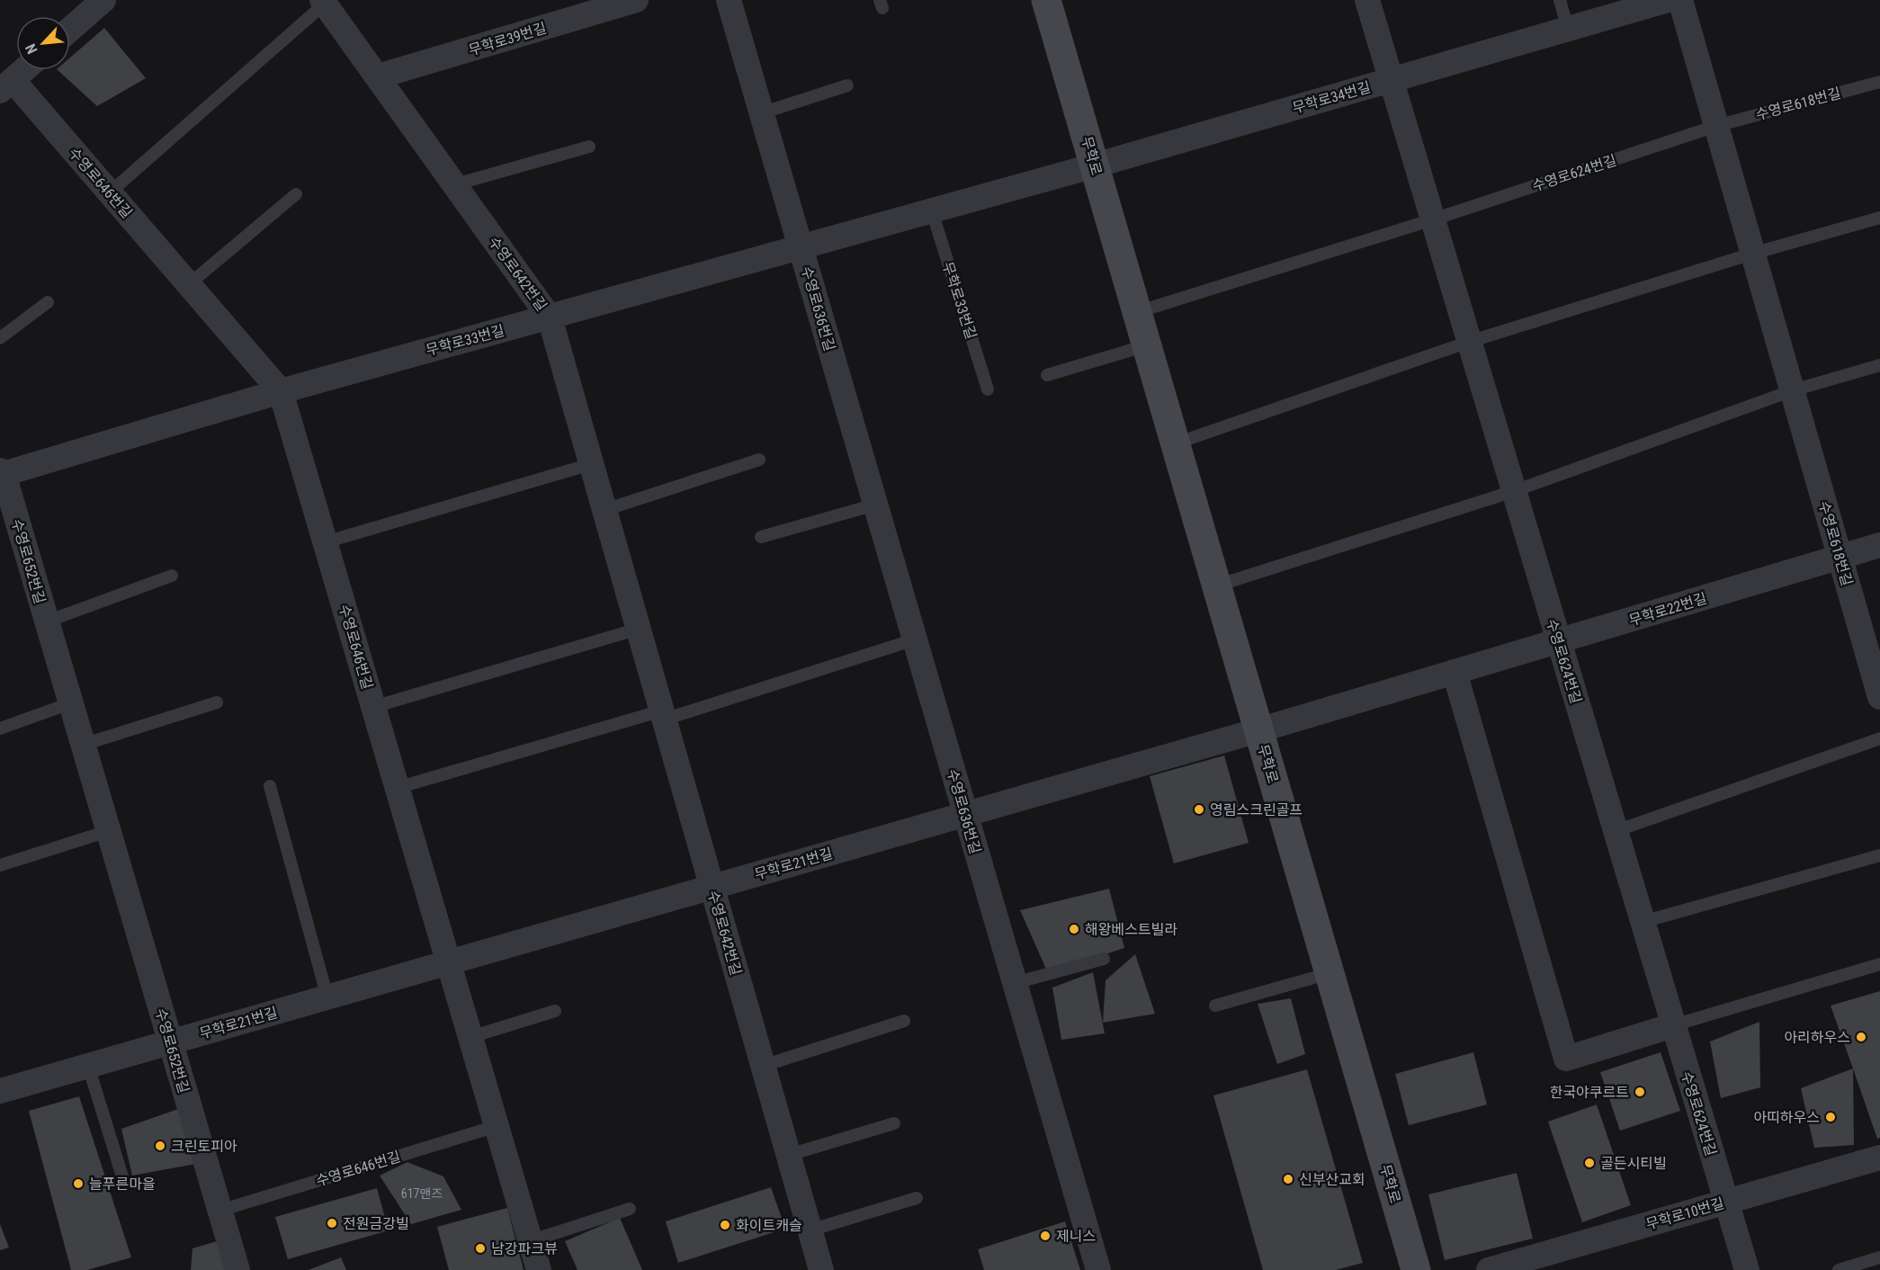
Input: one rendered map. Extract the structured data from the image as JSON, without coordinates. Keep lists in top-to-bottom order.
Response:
{
  "streets": {
    "street": [
      "무학로39번길",
      "무학로34번길",
      "수영로618번길",
      "무학로",
      "수영로624번길",
      "수영로646번길",
      "수영로642번길",
      "무학로33번길",
      "수영로636번길",
      "수영로652번길",
      "무학로22번길",
      "무학로21번길",
      "무학로10번길"
    ]
  },
  "crossings": [
    ["무학로39번길", "수영로642번길"],
    ["무학로34번길", "무학로"],
    ["무학로34번길", "수영로624번길"],
    ["무학로34번길", "무학로33번길"],
    ["수영로618번길", "수영로624번길"],
    ["수영로618번길", "무학로22번길"],
    ["무학로", "무학로33번길"],
    ["무학로", "무학로22번길"],
    ["무학로", "무학로21번길"],
    ["수영로624번길", "무학로22번길"],
    ["수영로624번길", "무학로10번길"],
    ["수영로646번길", "수영로642번길"],
    ["수영로646번길", "무학로33번길"],
    ["수영로646번길", "수영로652번길"],
    ["수영로646번길", "무학로21번길"],
    ["수영로642번길", "무학로33번길"],
    ["수영로642번길", "무학로21번길"],
    ["무학로33번길", "수영로636번길"],
    ["무학로33번길", "수영로652번길"],
    ["수영로636번길", "무학로21번길"],
    ["수영로652번길", "무학로21번길"],
    ["무학로22번길", "무학로21번길"]
  ],
  "places": [
    "영림스크린골프",
    "해왕베스트빌라",
    "아리하우스",
    "한국야쿠르트",
    "아띠하우스",
    "크린토피아",
    "골든시티빌",
    "신부산교회",
    "늘푸른마을",
    "전원금강빌",
    "화이트캐슬",
    "제니스",
    "남강파크뷰"
  ],
  "house_numbers": ["617맨즈"],
  "north": "bottom left"
}
